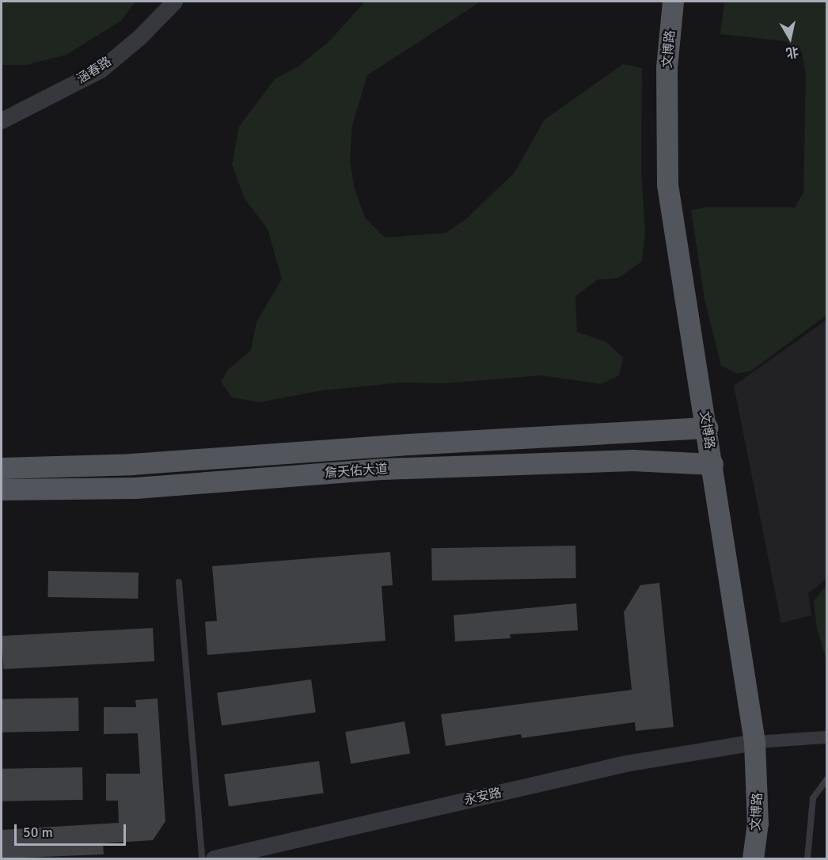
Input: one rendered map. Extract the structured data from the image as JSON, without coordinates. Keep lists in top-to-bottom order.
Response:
{
  "streets": {
    "main road": ["文博路", "詹天佑大道"],
    "street": ["涵春路", "永安路"]
  },
  "crossings": [
    ["文博路", "詹天佑大道"],
    ["文博路", "永安路"]
  ],
  "scale_bar": "50 m",
  "north": "bottom"
}
